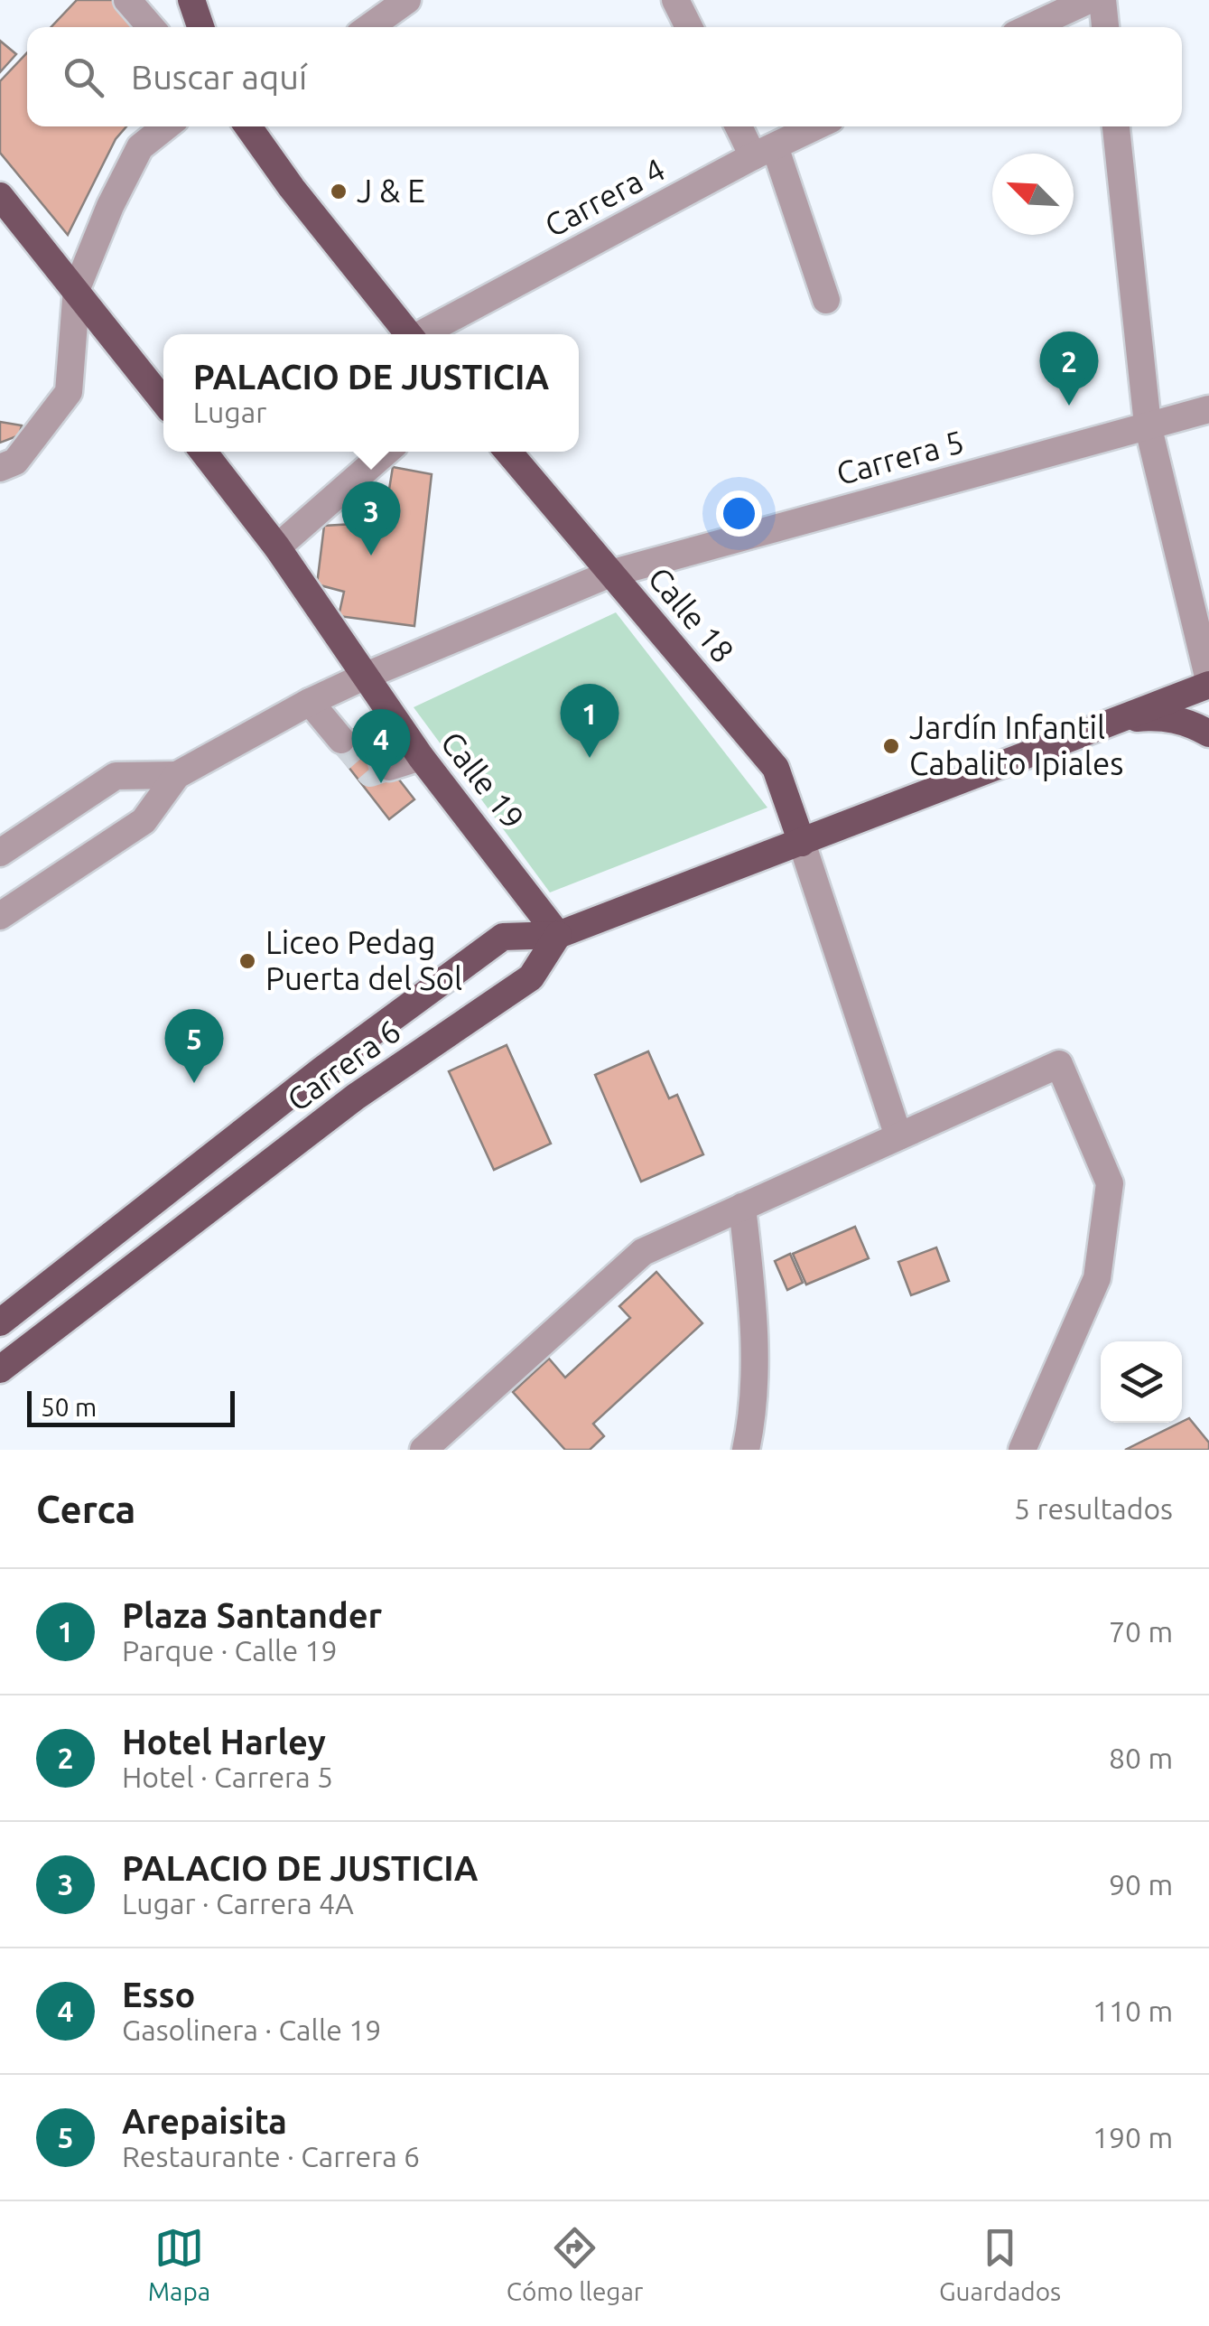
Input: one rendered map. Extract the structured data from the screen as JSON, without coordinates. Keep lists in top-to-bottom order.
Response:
{
  "streets": {
    "main road": ["Calle 18", "Calle 19", "Carrera 6"],
    "street": ["Carrera 4", "Carrera 5"]
  },
  "crossings": [
    ["Carrera 5", "Calle 18"],
    ["Carrera 5", "Calle 19"],
    ["Calle 19", "Carrera 6"]
  ],
  "places": ["J & E", "Jardín Infantil Cabalito Ipiales", "Liceo Pedag Puerta del Sol"],
  "scale_bar": "50 m",
  "north": "top left",
  "page": {
    "search": "Buscar aquí",
    "pins": [
      "2",
      "3",
      "1",
      "4",
      "5"
    ],
    "popup": ["PALACIO DE JUSTICIA", "Lugar"],
    "scale": "50 m",
    "heading": ["Cerca", "5 resultados"],
    "list": [
      {
        "mark": "1",
        "name": "Plaza Santander",
        "note": "Parque · Calle 19",
        "value": "70 m"
      },
      {
        "mark": "2",
        "name": "Hotel Harley",
        "note": "Hotel · Carrera 5",
        "value": "80 m"
      },
      {
        "mark": "3",
        "name": "PALACIO DE JUSTICIA",
        "note": "Lugar · Carrera 4A",
        "value": "90 m"
      },
      {
        "mark": "4",
        "name": "Esso",
        "note": "Gasolinera · Calle 19",
        "value": "110 m"
      },
      {
        "mark": "5",
        "name": "Arepaisita",
        "note": "Restaurante · Carrera 6",
        "value": "190 m"
      }
    ],
    "nav": ["Mapa", "Cómo llegar", "Guardados"]
  }
}
